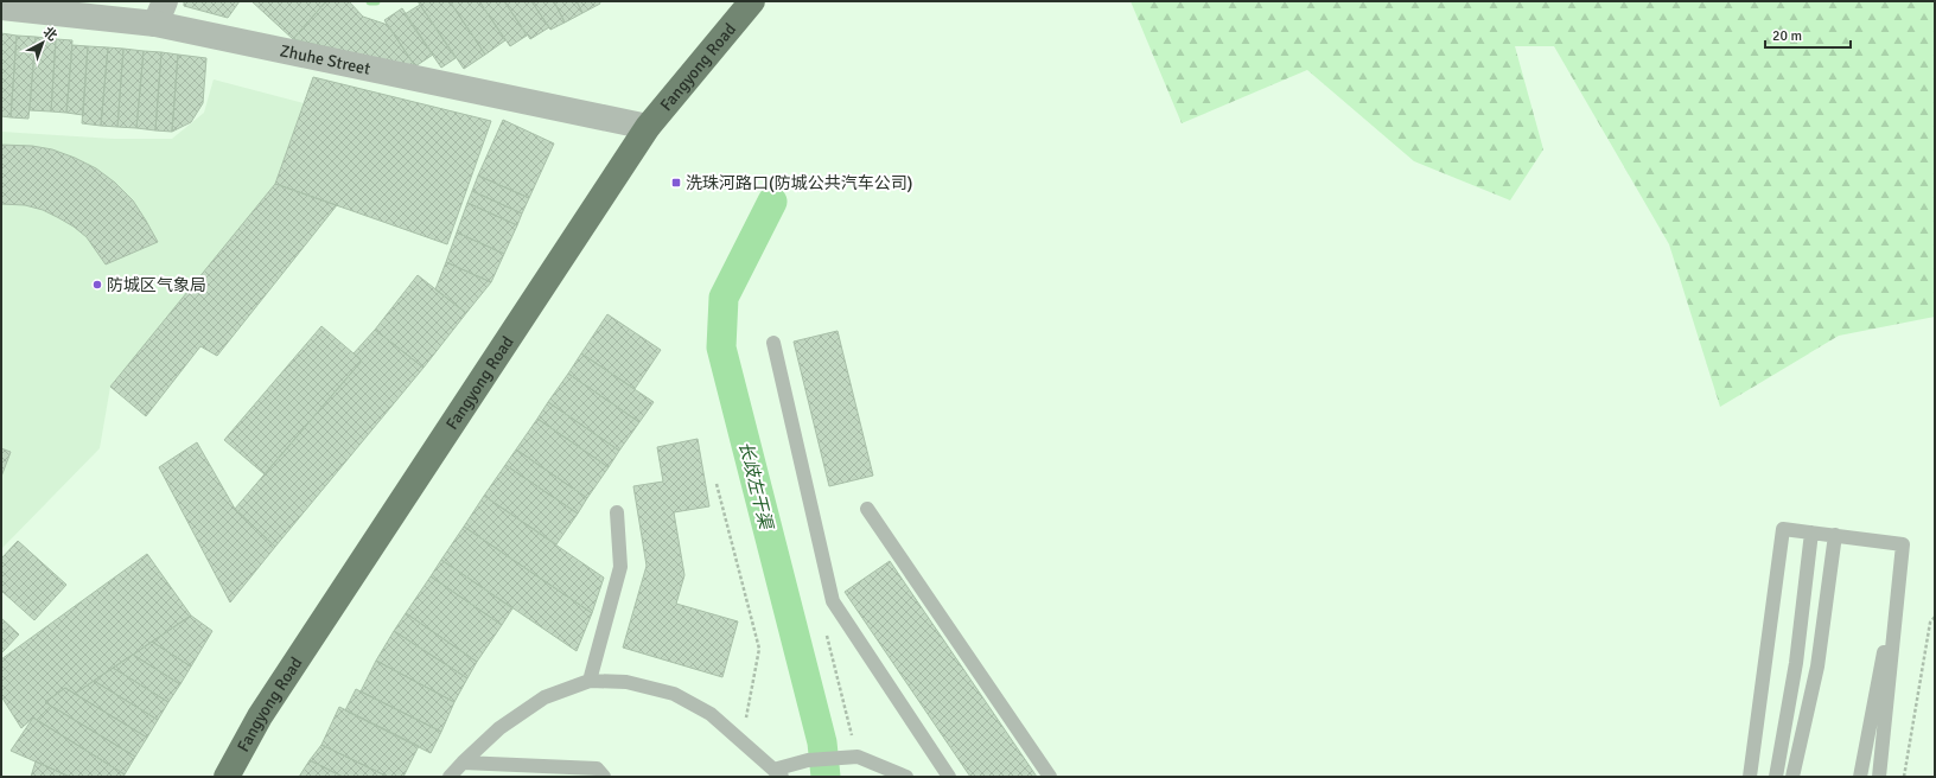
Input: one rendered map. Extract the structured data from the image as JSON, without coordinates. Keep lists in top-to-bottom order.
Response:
{
  "streets": {
    "highway": ["Fangyong Road"],
    "street": ["Zhuhe Street"]
  },
  "crossings": [
    ["Zhuhe Street", "Fangyong Road"]
  ],
  "water": ["长歧左干渠"],
  "places": {
    "transit": ["洗珠河路口(防城公共汽车公司)"],
    "other": ["防城区气象局"]
  },
  "scale_bar": "20 m",
  "north": "top right"
}
